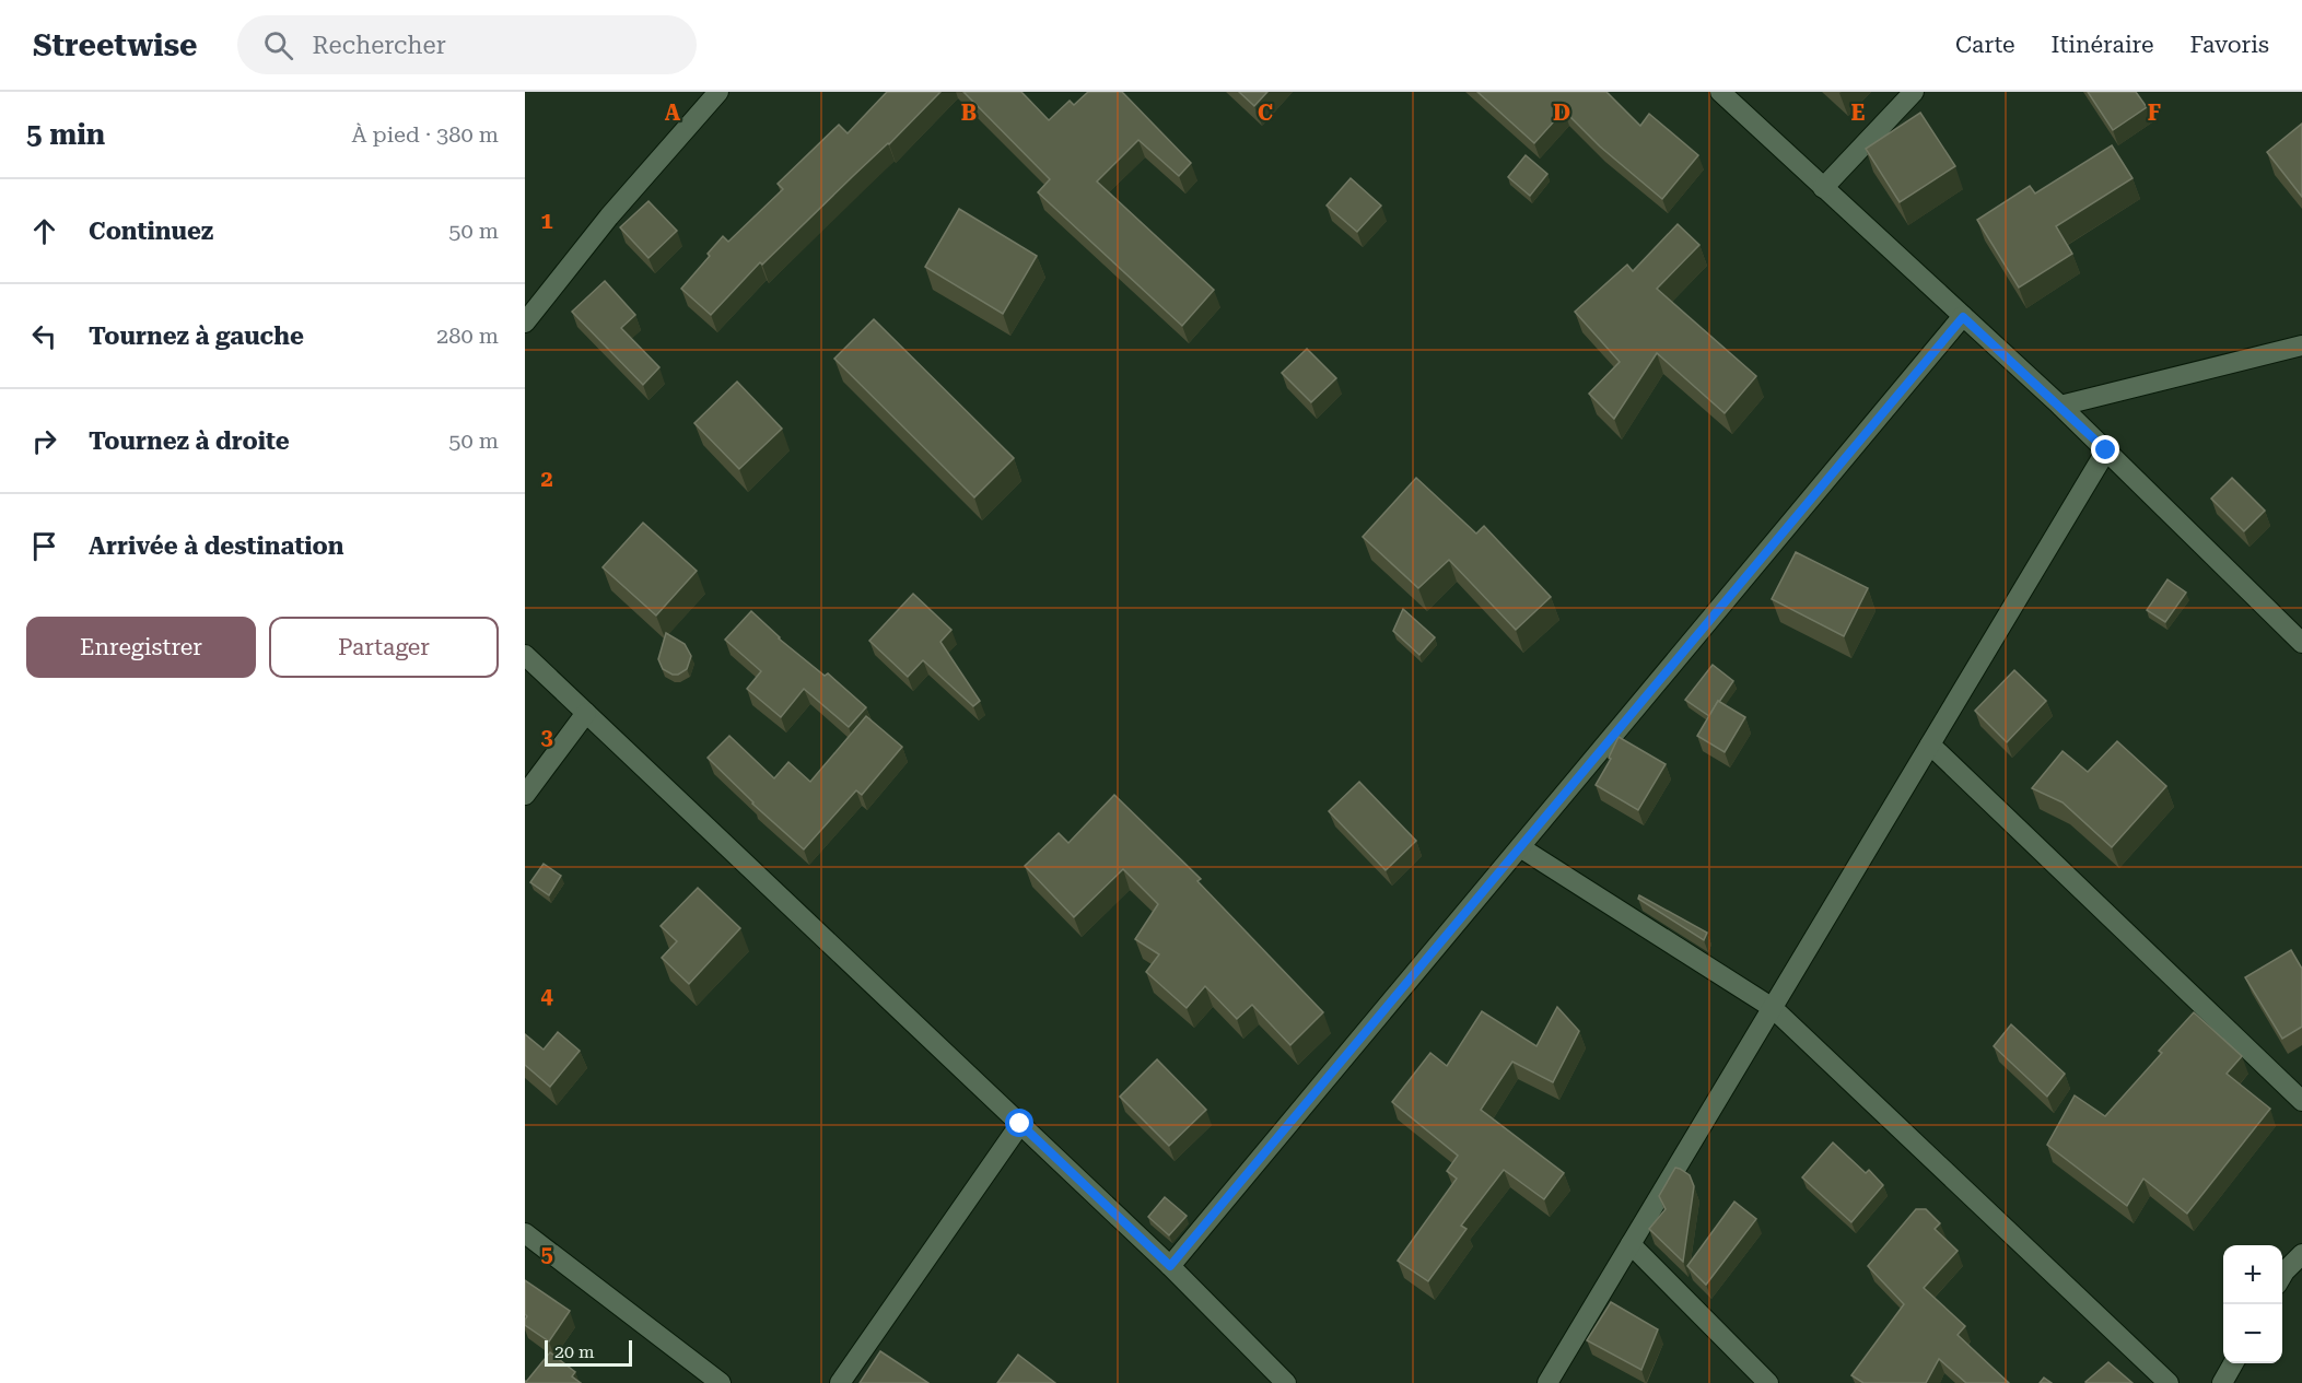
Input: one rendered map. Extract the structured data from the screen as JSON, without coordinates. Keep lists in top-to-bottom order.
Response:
{
  "scale_bar": "20 m",
  "page": {
    "header": "Streetwise",
    "search": "Rechercher",
    "nav": ["Carte", "Itinéraire", "Favoris"],
    "heading": ["5 min", "À pied · 380 m"],
    "list": [
      ["Continuez", "50 m"],
      ["Tournez à gauche", "280 m"],
      ["Tournez à droite", "50 m"],
      "Arrivée à destination"
    ],
    "buttons": ["Enregistrer", "Partager"],
    "map_buttons": ["+", "−"],
    "scale": "20 m"
  },
  "grid": {
    "columns": [
      "A",
      "B",
      "C",
      "D",
      "E",
      "F"
    ],
    "rows": [
      "1",
      "2",
      "3",
      "4",
      "5"
    ]
  }
}
